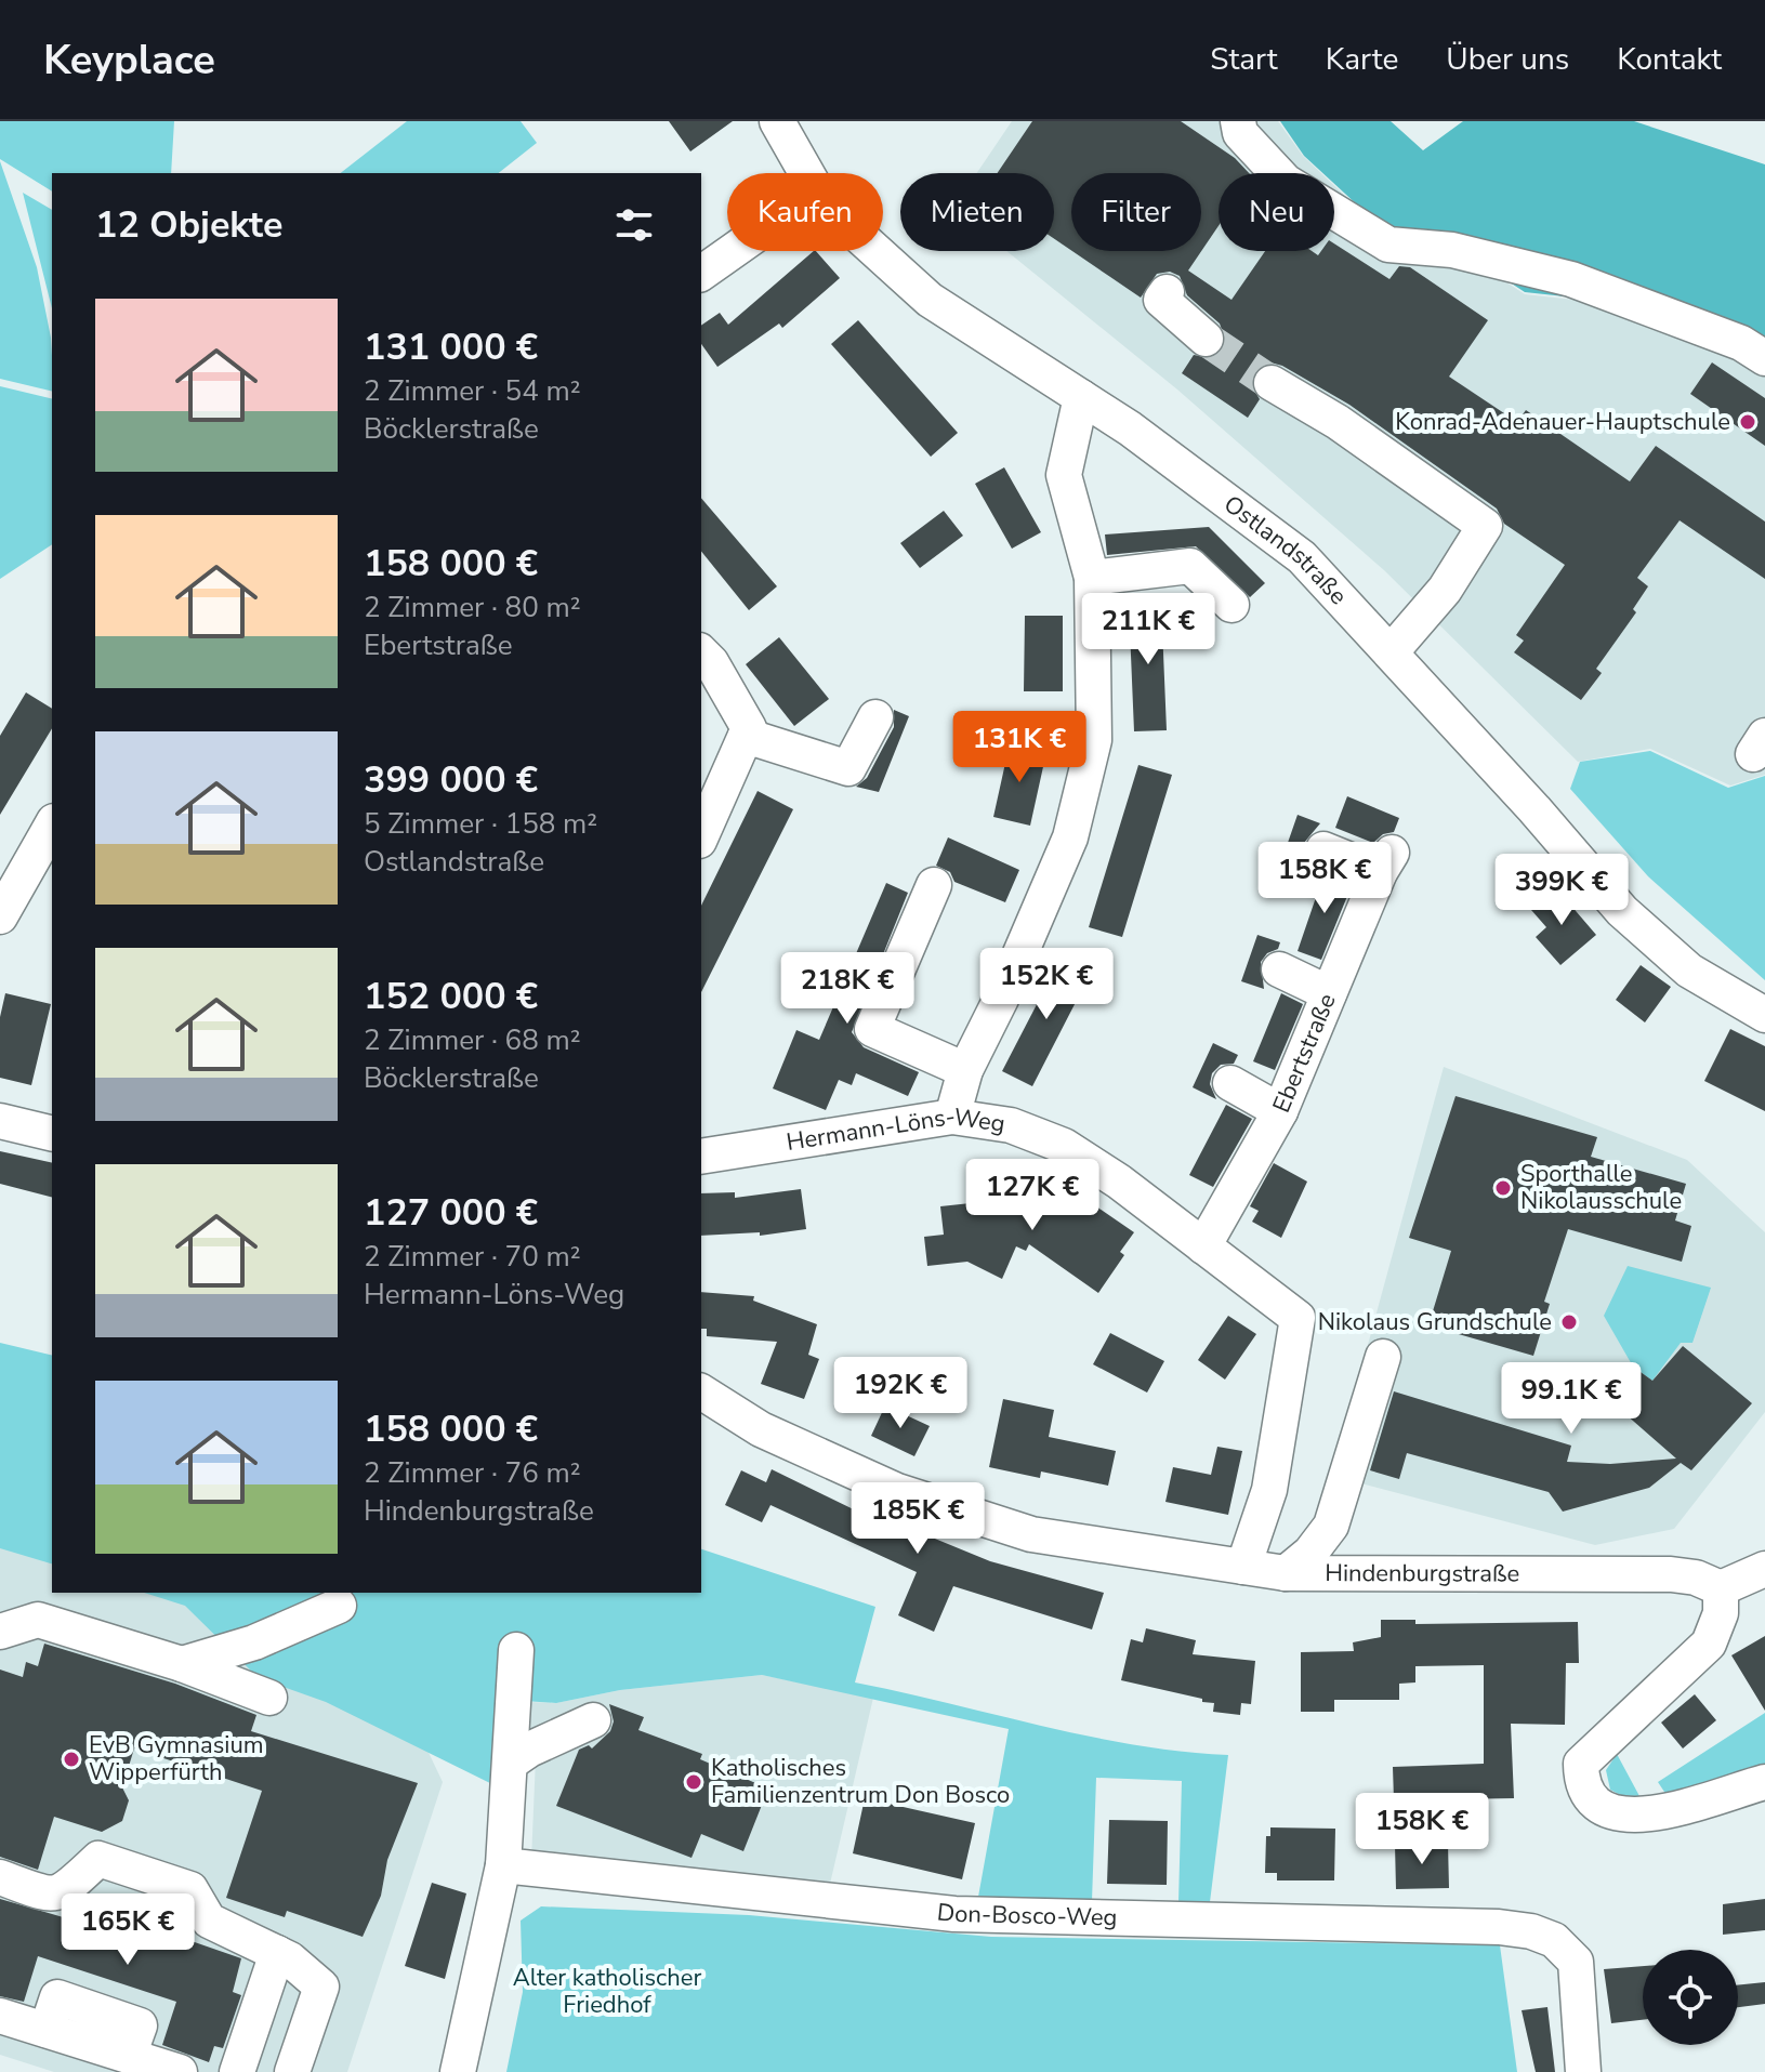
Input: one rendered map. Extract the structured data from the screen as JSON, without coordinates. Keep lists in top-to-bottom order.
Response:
{
  "streets": {
    "street": [
      "Ostlandstraße",
      "Ebertstraße",
      "Hermann-Löns-Weg",
      "Hindenburgstraße",
      "Don-Bosco-Weg"
    ]
  },
  "crossings": [
    ["Ebertstraße", "Hermann-Löns-Weg"],
    ["Hermann-Löns-Weg", "Hindenburgstraße"]
  ],
  "parks": ["Alter katholischer Friedhof"],
  "places": [
    "Konrad-Adenauer-Hauptschule",
    "Sporthalle Nikolausschule",
    "Nikolaus Grundschule",
    "EvB Gymnasium Wipperfürth",
    "Katholisches Familienzentrum Don Bosco"
  ],
  "page": {
    "header": "Keyplace",
    "nav": [
      "Start",
      "Karte",
      "Über uns",
      "Kontakt"
    ],
    "chip": [
      "Kaufen",
      "Mieten",
      "Filter",
      "Neu"
    ],
    "heading": "12 Objekte",
    "list": [
      {
        "name": "131 000 €",
        "note": "2 Zimmer · 54 m² · Böcklerstraße"
      },
      {
        "name": "158 000 €",
        "note": "2 Zimmer · 80 m² · Ebertstraße"
      },
      {
        "name": "399 000 €",
        "note": "5 Zimmer · 158 m² · Ostlandstraße"
      },
      {
        "name": "152 000 €",
        "note": "2 Zimmer · 68 m² · Böcklerstraße"
      },
      {
        "name": "127 000 €",
        "note": "2 Zimmer · 70 m² · Hermann-Löns-Weg"
      },
      {
        "name": "158 000 €",
        "note": "2 Zimmer · 76 m² · Hindenburgstraße"
      }
    ],
    "price": [
      "211K €",
      "131K €",
      "158K €",
      "399K €",
      "152K €",
      "218K €",
      "127K €",
      "192K €",
      "99.1K €",
      "185K €",
      "158K €",
      "165K €"
    ]
  }
}
